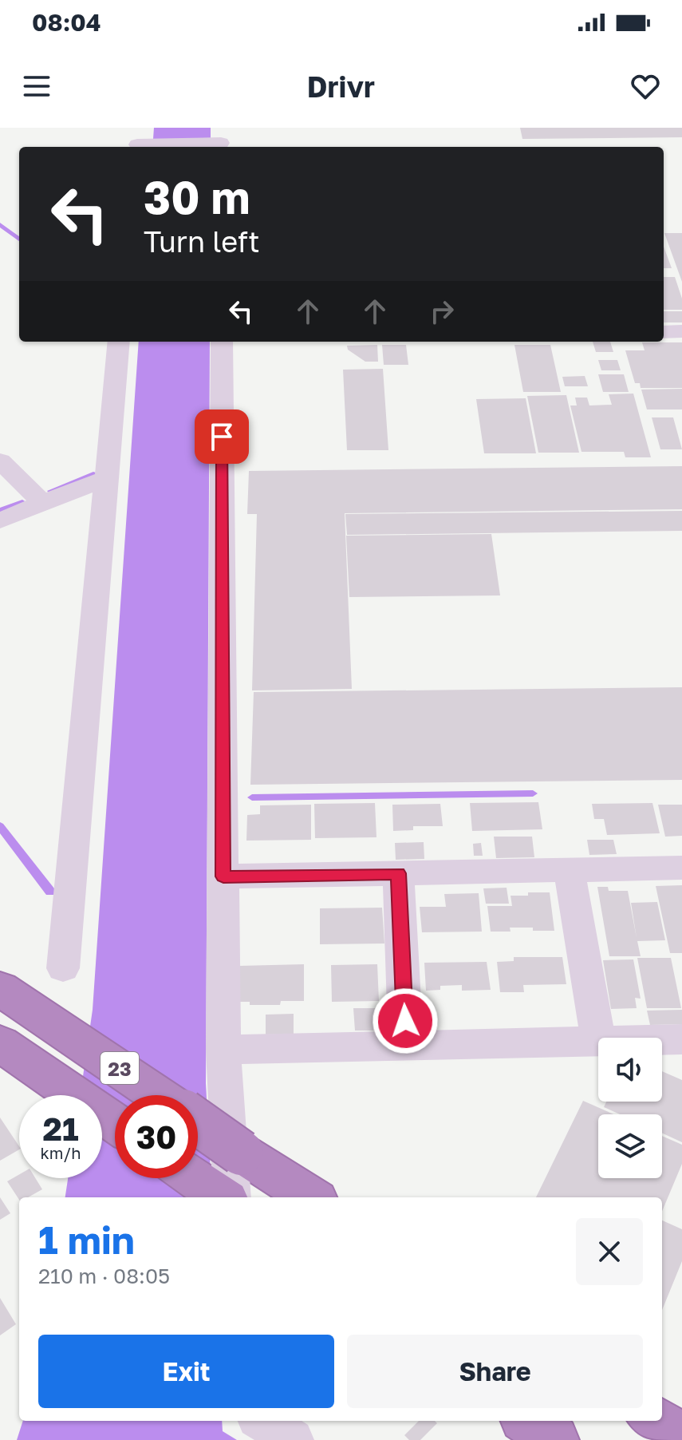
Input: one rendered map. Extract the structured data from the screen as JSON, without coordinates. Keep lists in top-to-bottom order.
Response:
{
  "streets": {
    "highway": ["23"]
  },
  "page": {
    "status": "08:04",
    "header": "Drivr",
    "turn": ["30 m", "Turn left"],
    "speed": "21 km/h",
    "limit": "30",
    "heading": ["1 min", "210 m · 08:05"],
    "buttons": ["Exit", "Share"]
  }
}
